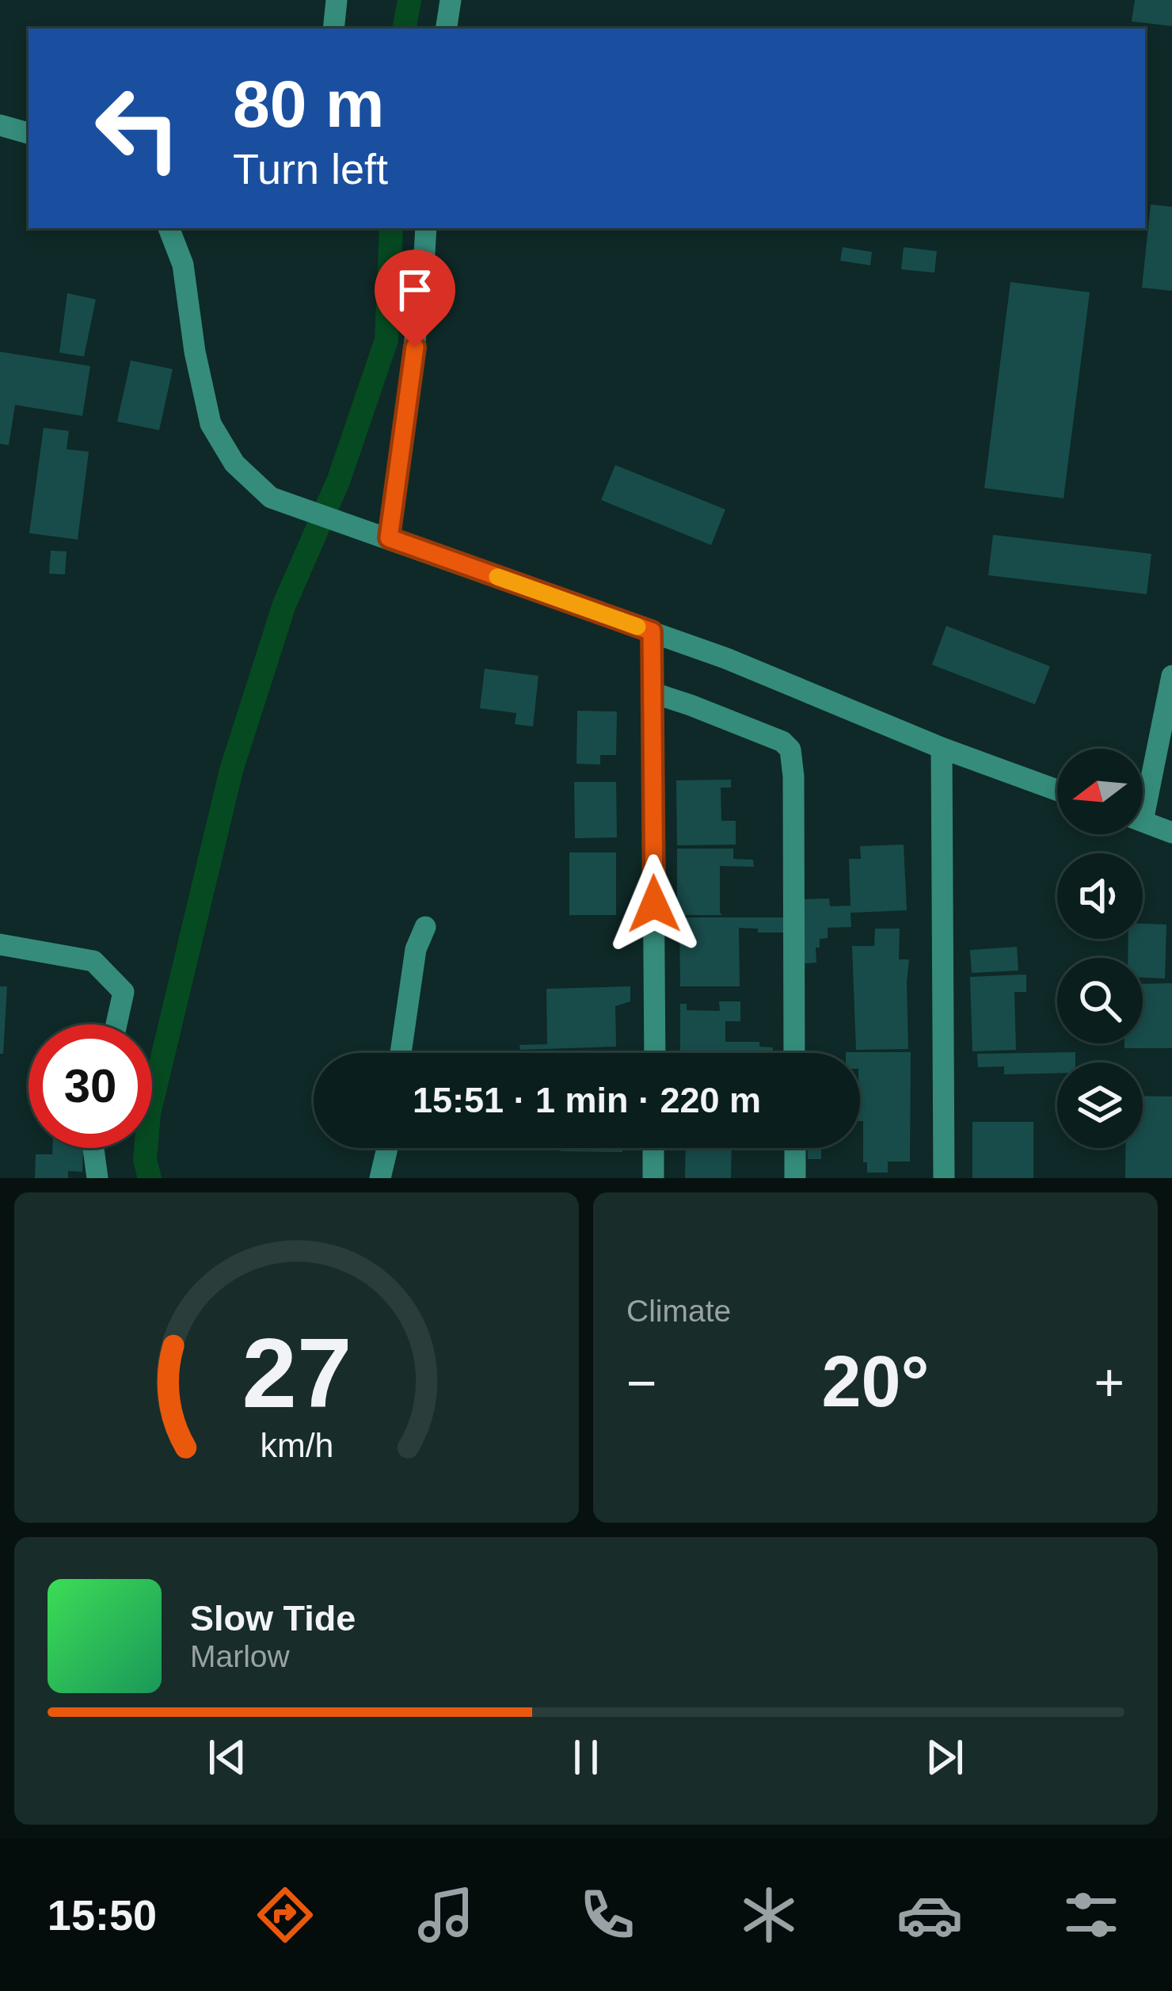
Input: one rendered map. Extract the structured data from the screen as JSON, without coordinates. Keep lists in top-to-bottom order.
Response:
{
  "north": "left",
  "page": {
    "turn": ["80 m", "Turn left"],
    "limit": "30",
    "trip": "15:51 · 1 min · 220 m",
    "tile": "Climate",
    "heat": ["−", "20°", "+"],
    "song": ["Slow Tide", "Marlow"],
    "tabs": "15:50",
    "gauge": ["27", "km/h"]
  }
}
